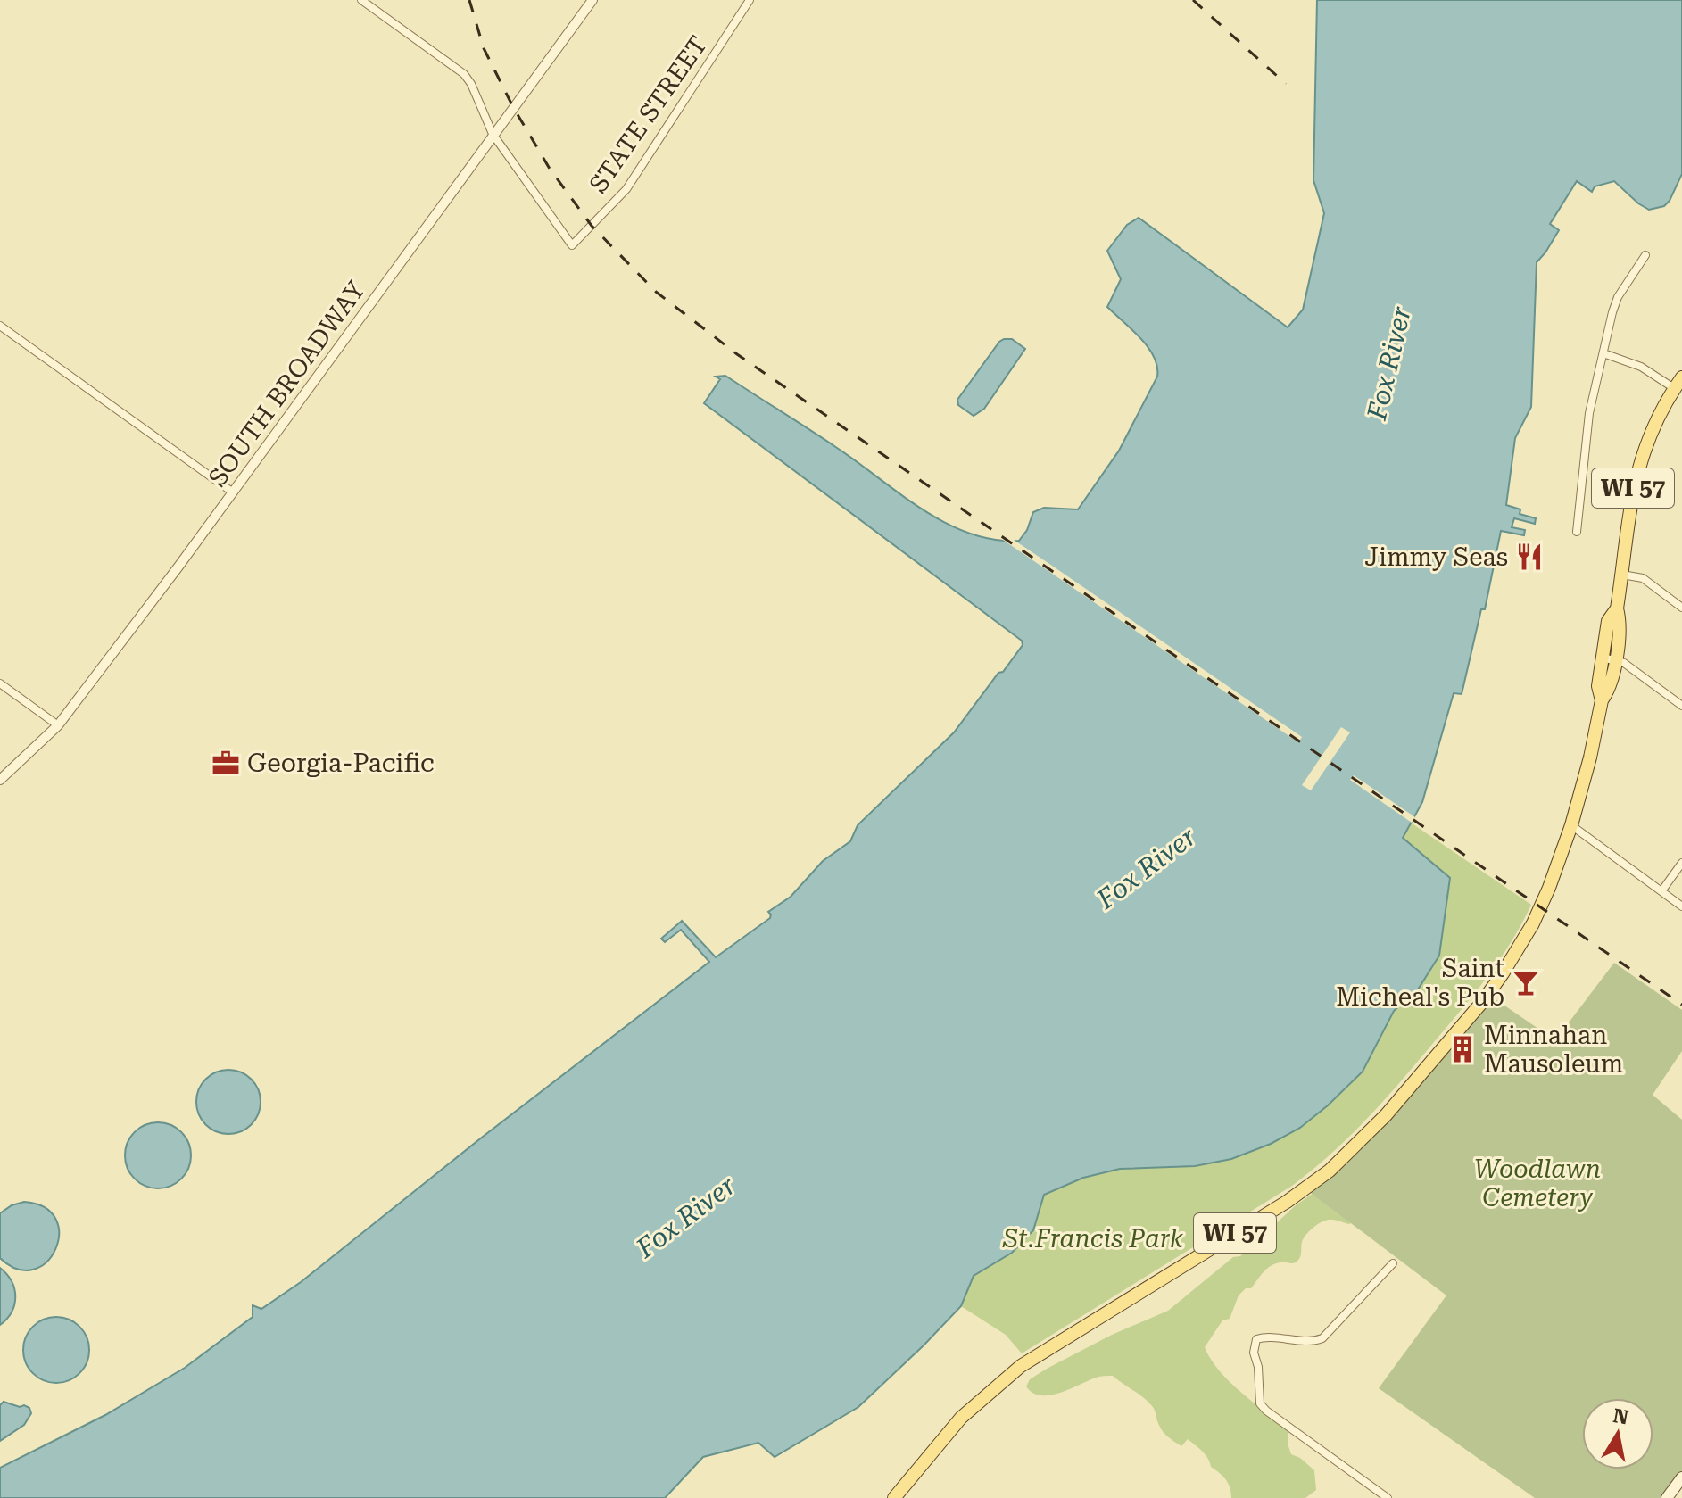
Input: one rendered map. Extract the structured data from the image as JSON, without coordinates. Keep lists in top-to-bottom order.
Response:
{
  "streets": {
    "main road": ["WI 57"],
    "street": ["STATE STREET", "SOUTH BROADWAY"]
  },
  "crossings": [
    ["STATE STREET", "SOUTH BROADWAY"]
  ],
  "water": ["Fox River"],
  "parks": ["Woodlawn Cemetery", "St.Francis Park"],
  "places": {
    "restaurant": ["Jimmy Seas"],
    "office": ["Georgia-Pacific"],
    "bar": ["Saint Micheal's Pub"],
    "building": ["Minnahan Mausoleum"]
  },
  "north": "top"
}
